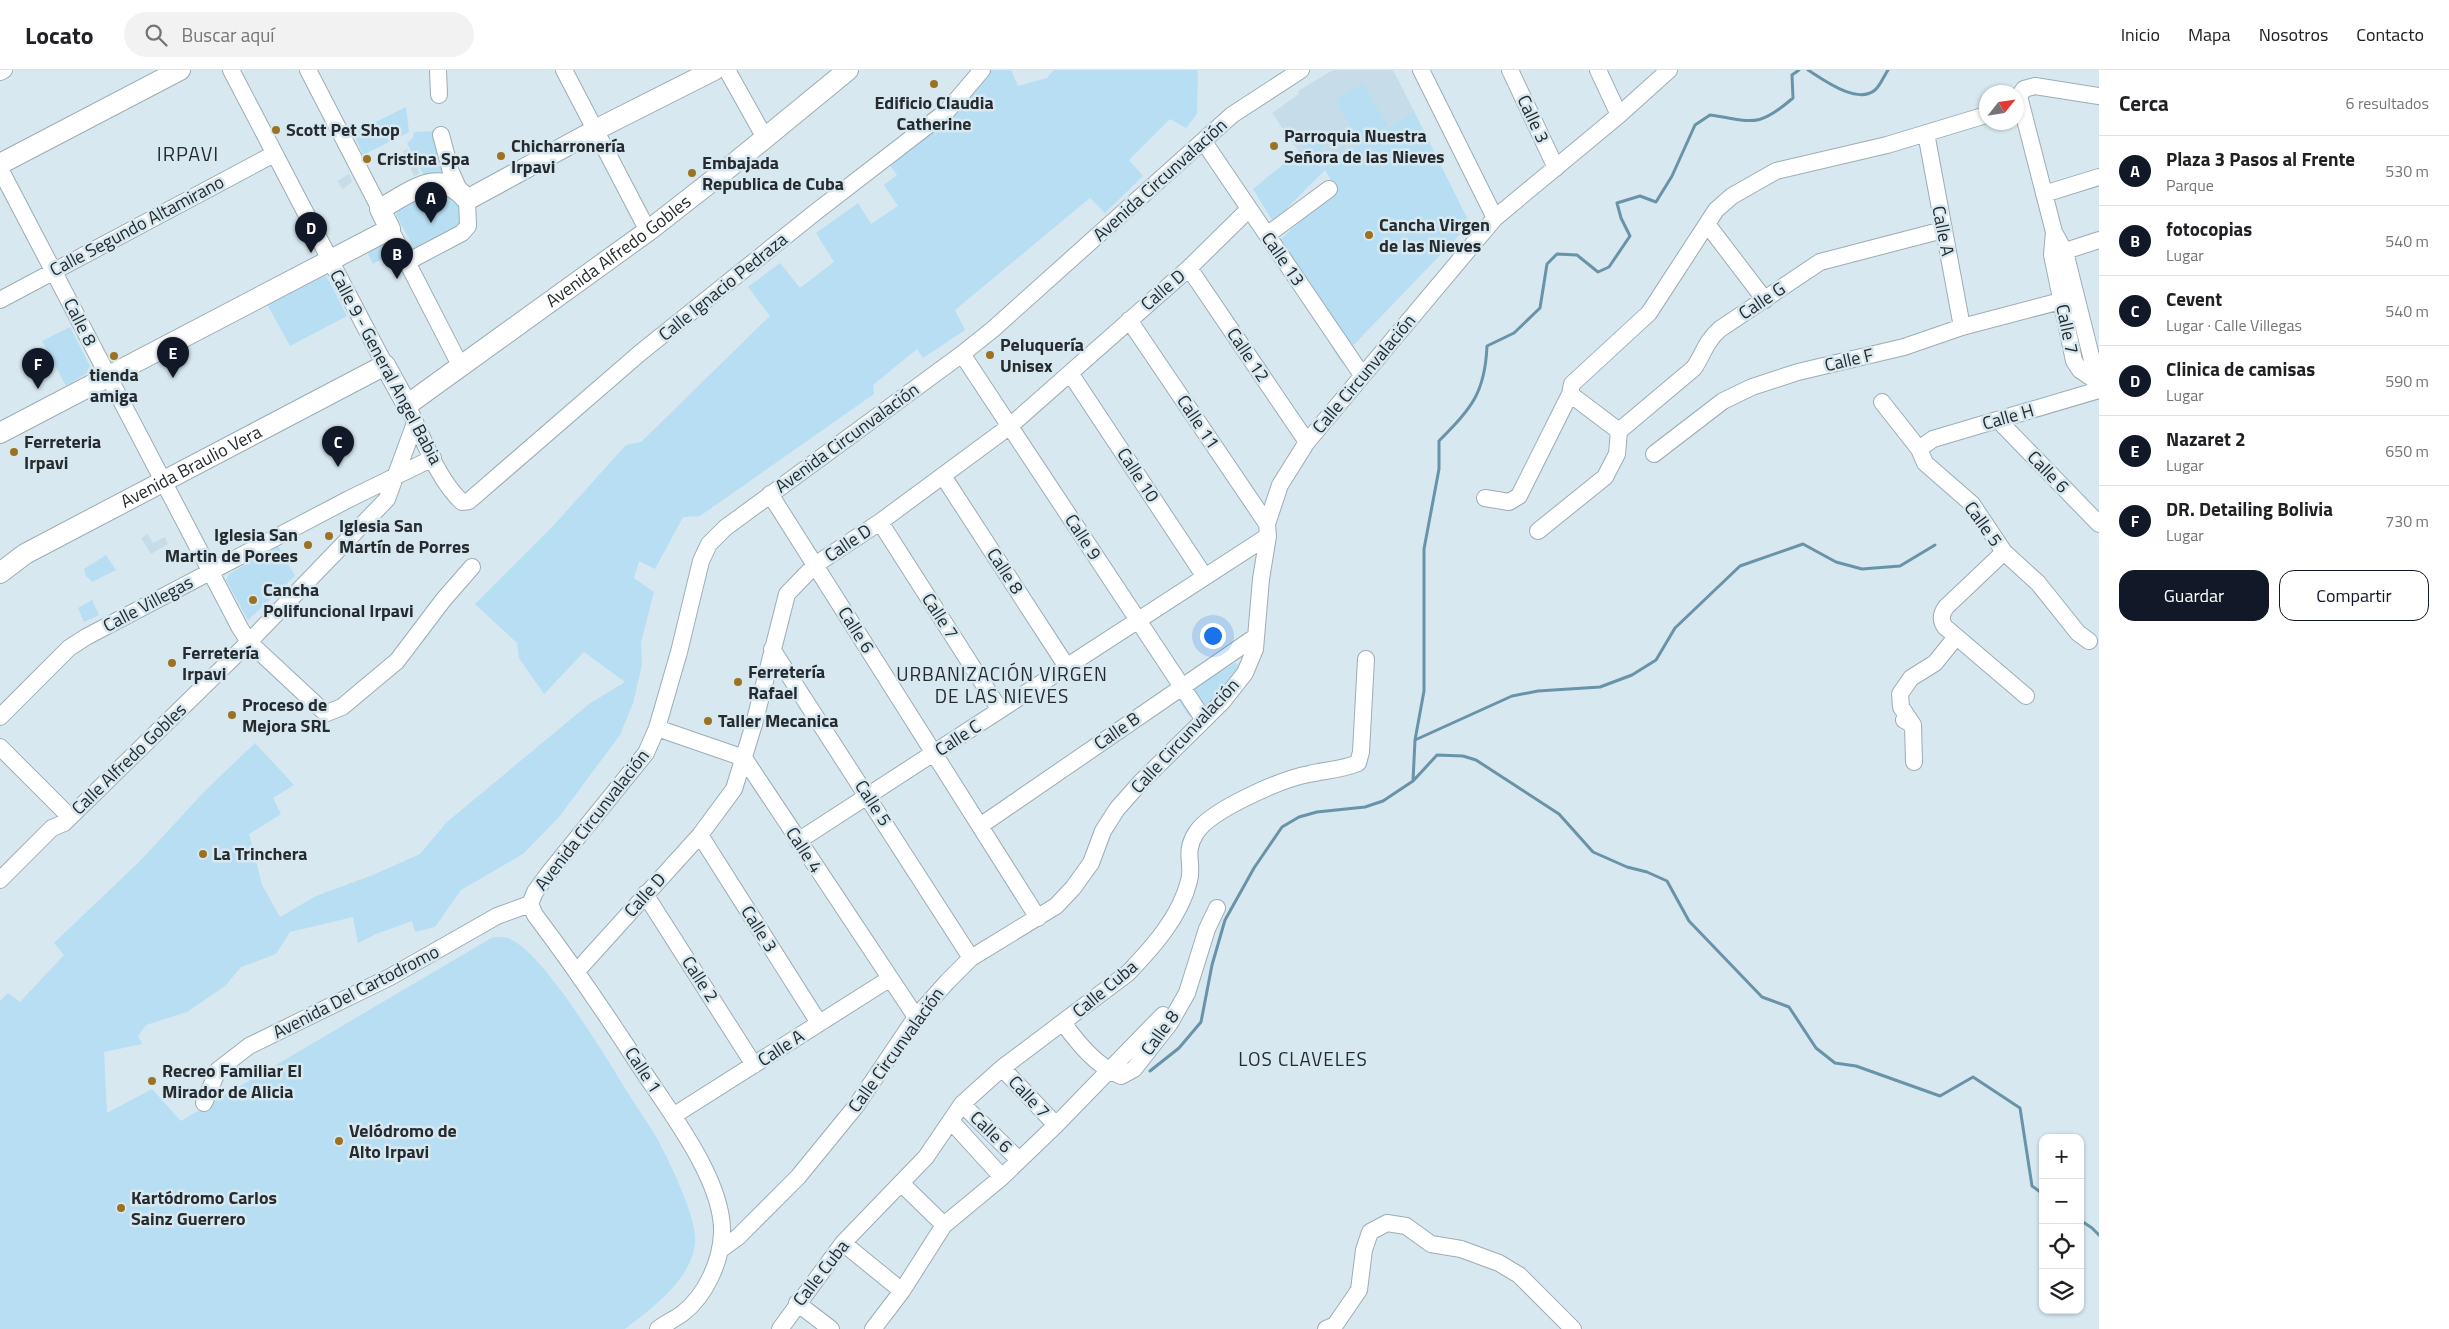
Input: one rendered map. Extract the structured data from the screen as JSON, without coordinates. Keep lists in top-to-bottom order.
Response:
{
  "streets": {
    "main road": ["Avenida Alfredo Gobles", "Calle 9 - General Angel Babia", "Avenida Braulio Vera"],
    "street": [
      "Calle 3",
      "Avenida Circunvalación",
      "Calle Segundo Altamirano",
      "Calle A",
      "Calle 13",
      "Calle Ignacio Pedraza",
      "Calle D",
      "Calle G",
      "Calle 8",
      "Calle 7",
      "Calle 12",
      "Calle F",
      "Calle Circunvalación",
      "Calle H",
      "Calle 11",
      "Calle 6",
      "Calle 10",
      "Calle 5",
      "Calle 9",
      "Calle Villegas",
      "Calle B",
      "Calle C",
      "Calle Alfredo Gobles",
      "Calle 4",
      "Calle 2",
      "Calle Cuba",
      "Avenida Del Cartodromo",
      "Calle 1"
    ]
  },
  "crossings": [
    ["Calle 3", "Calle A"],
    ["Calle 3", "Calle D"],
    ["Calle 3", "Calle Circunvalación"],
    ["Avenida Circunvalación", "Calle 13"],
    ["Avenida Circunvalación", "Calle 6"],
    ["Avenida Circunvalación", "Calle 9"],
    ["Avenida Circunvalación", "Avenida Del Cartodromo"],
    ["Avenida Circunvalación", "Calle 1"],
    ["Calle Segundo Altamirano", "Calle 8"],
    ["Calle Segundo Altamirano", "Calle 9 - General Angel Babia"],
    ["Calle A", "Calle G"],
    ["Calle A", "Calle F"],
    ["Calle A", "Calle 4"],
    ["Calle A", "Calle 2"],
    ["Calle A", "Calle 1"],
    ["Avenida Alfredo Gobles", "Calle 9 - General Angel Babia"],
    ["Calle 13", "Calle D"],
    ["Calle 13", "Calle Circunvalación"],
    ["Calle Ignacio Pedraza", "Calle 9 - General Angel Babia"],
    ["Calle D", "Calle 8"],
    ["Calle D", "Calle 7"],
    ["Calle D", "Calle 12"],
    ["Calle D", "Calle 11"],
    ["Calle D", "Calle 6"],
    ["Calle D", "Calle 10"],
    ["Calle D", "Calle 5"],
    ["Calle D", "Calle 9"],
    ["Calle D", "Calle 4"],
    ["Calle D", "Calle 2"],
    ["Calle D", "Calle 1"],
    ["Calle 8", "Avenida Braulio Vera"],
    ["Calle 8", "Calle Villegas"],
    ["Calle 8", "Calle C"],
    ["Calle 8", "Calle Alfredo Gobles"],
    ["Calle 7", "Calle F"],
    ["Calle 7", "Calle H"],
    ["Calle 7", "Calle C"],
    ["Calle 7", "Calle Cuba"],
    ["Calle 12", "Calle Circunvalación"],
    ["Calle 9 - General Angel Babia", "Avenida Braulio Vera"],
    ["Calle 9 - General Angel Babia", "Calle Villegas"],
    ["Calle 9 - General Angel Babia", "Calle Alfredo Gobles"],
    ["Calle Circunvalación", "Calle 11"],
    ["Calle Circunvalación", "Calle 6"],
    ["Calle Circunvalación", "Calle 5"],
    ["Calle Circunvalación", "Calle 9"],
    ["Calle Circunvalación", "Calle B"],
    ["Calle Circunvalación", "Calle C"],
    ["Calle Circunvalación", "Calle 4"],
    ["Calle Circunvalación", "Calle 1"],
    ["Calle H", "Calle 6"],
    ["Calle H", "Calle 5"],
    ["Calle 11", "Calle C"],
    ["Calle 6", "Calle B"],
    ["Calle 6", "Calle C"],
    ["Calle 6", "Calle Cuba"],
    ["Calle 10", "Calle C"],
    ["Calle 5", "Calle C"],
    ["Calle 9", "Calle B"],
    ["Calle 9", "Calle C"],
    ["Calle Villegas", "Calle Alfredo Gobles"],
    ["Calle C", "Calle 4"],
    ["Avenida Del Cartodromo", "Calle 1"]
  ],
  "districts": ["IRPAVI", "URBANIZACIÓN VIRGEN DE LAS NIEVES", "LOS CLAVELES"],
  "places": [
    "Edificio Claudia Catherine",
    "Scott Pet Shop",
    "Parroquia Nuestra Señora de las Nieves",
    "Chicharronería Irpavi",
    "Cristina Spa",
    "Embajada Republica de Cuba",
    "Cancha Virgen de las Nieves",
    "Peluquería Unisex",
    "tienda amiga",
    "Ferreteria Irpavi",
    "Iglesia San Martín de Porres",
    "Iglesia San Martin de Porees",
    "Cancha Polifuncional Irpavi",
    "Ferretería Irpavi",
    "Ferretería Rafael",
    "Proceso de Mejora SRL",
    "Taller Mecanica",
    "La Trinchera",
    "Recreo Familiar El Mirador de Alicia",
    "Velódromo de Alto Irpavi",
    "Kartódromo Carlos Sainz Guerrero"
  ],
  "north": "top right",
  "page": {
    "header": "Locato",
    "search": "Buscar aquí",
    "nav": [
      "Inicio",
      "Mapa",
      "Nosotros",
      "Contacto"
    ],
    "heading": ["Cerca", "6 resultados"],
    "list": [
      {
        "mark": "A",
        "name": "Plaza 3 Pasos al Frente",
        "note": "Parque",
        "value": "530 m"
      },
      {
        "mark": "B",
        "name": "fotocopias",
        "note": "Lugar",
        "value": "540 m"
      },
      {
        "mark": "C",
        "name": "Cevent",
        "note": "Lugar · Calle Villegas",
        "value": "540 m"
      },
      {
        "mark": "D",
        "name": "Clinica de camisas",
        "note": "Lugar",
        "value": "590 m"
      },
      {
        "mark": "E",
        "name": "Nazaret 2",
        "note": "Lugar",
        "value": "650 m"
      },
      {
        "mark": "F",
        "name": "DR. Detailing Bolivia",
        "note": "Lugar",
        "value": "730 m"
      }
    ],
    "pins": [
      "A",
      "D",
      "B",
      "E",
      "F",
      "C"
    ],
    "buttons": ["Guardar", "Compartir"],
    "map_buttons": ["+", "−"]
  }
}
